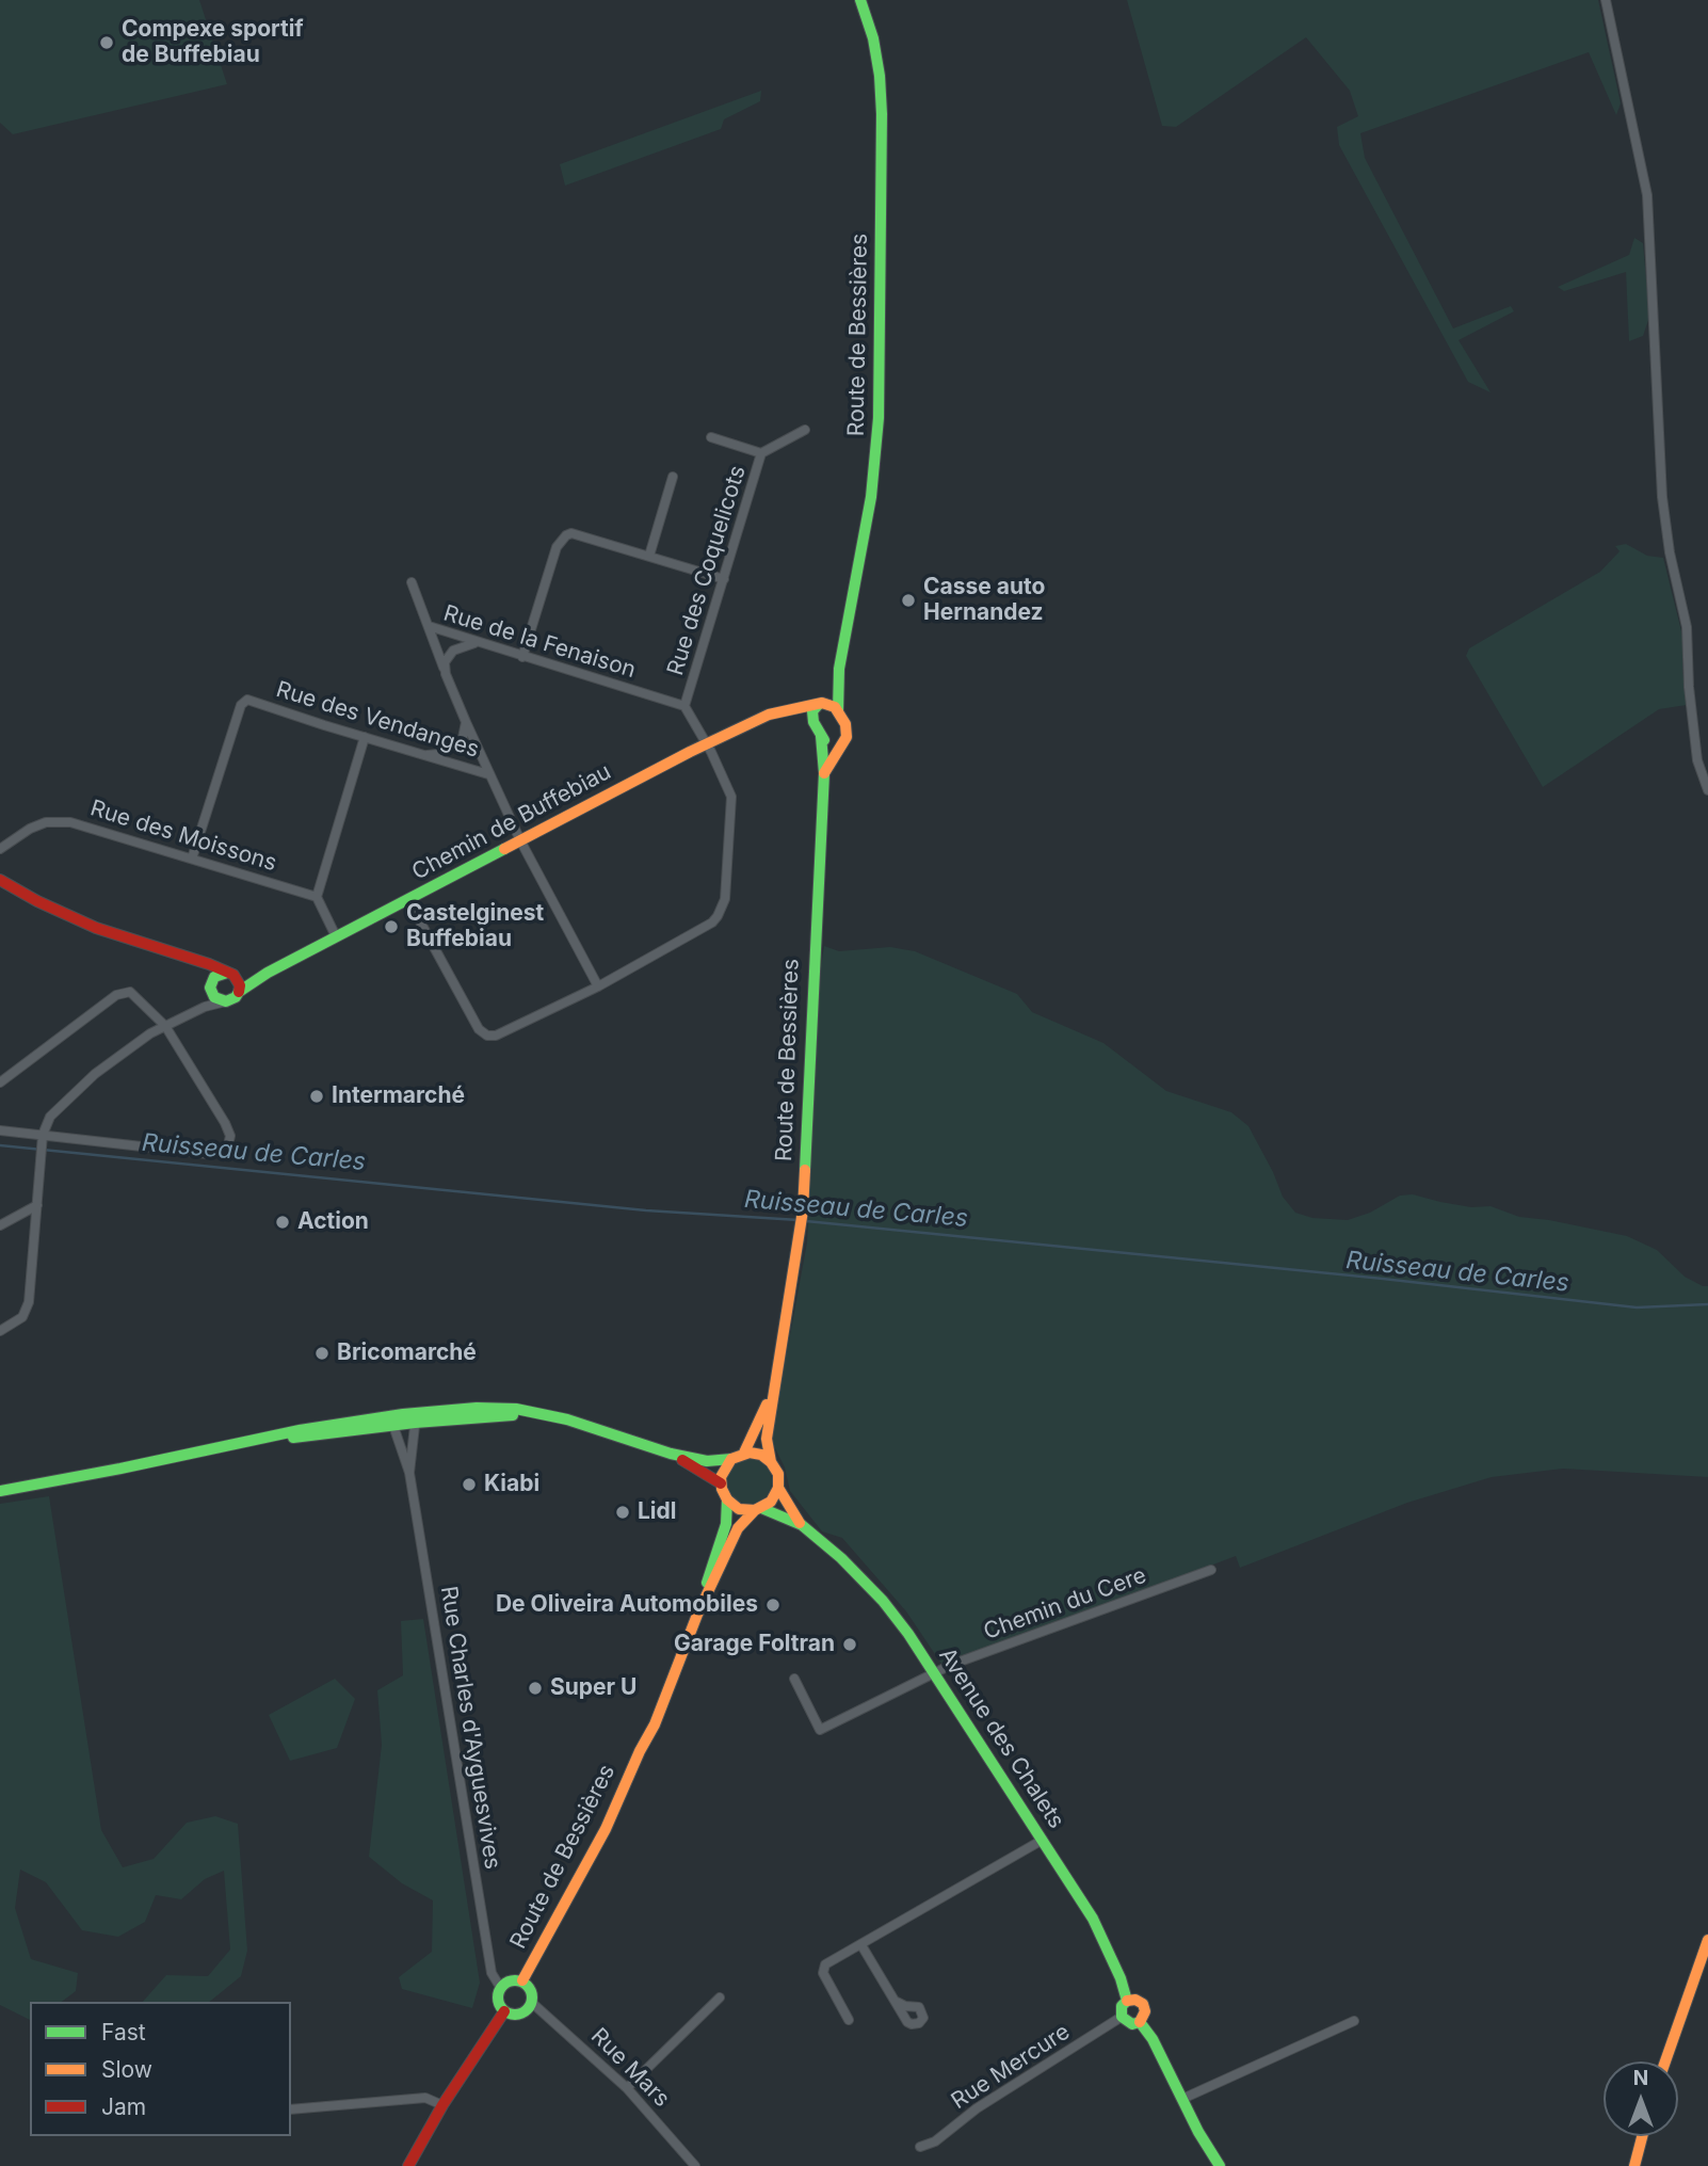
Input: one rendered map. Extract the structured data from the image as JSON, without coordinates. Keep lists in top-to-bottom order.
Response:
{
  "streets": {
    "street": [
      "Route de Bessières",
      "Rue des Coquelicots",
      "Rue de la Fenaison",
      "Rue des Vendanges",
      "Chemin de Buffebiau",
      "Rue des Moissons",
      "Chemin du Cere",
      "Rue Charles d'Ayguesvives",
      "Avenue des Chalets",
      "Rue Mercure",
      "Rue Mars"
    ]
  },
  "crossings": [
    ["Route de Bessières", "Chemin de Buffebiau"],
    ["Route de Bessières", "Rue Charles d'Ayguesvives"],
    ["Route de Bessières", "Avenue des Chalets"],
    ["Route de Bessières", "Rue Mars"],
    ["Rue des Coquelicots", "Rue de la Fenaison"],
    ["Rue des Vendanges", "Rue des Moissons"],
    ["Chemin du Cere", "Avenue des Chalets"],
    ["Rue Charles d'Ayguesvives", "Rue Mars"],
    ["Avenue des Chalets", "Rue Mercure"]
  ],
  "water": ["Ruisseau de Carles"],
  "places": [
    "Compexe sportif de Buffebiau",
    "Casse auto Hernandez",
    "Castelginest Buffebiau",
    "Intermarché",
    "Action",
    "Bricomarché",
    "Kiabi",
    "Lidl",
    "De Oliveira Automobiles",
    "Garage Foltran",
    "Super U"
  ],
  "legend": ["Fast", "Slow", "Jam"],
  "north": "top"
}
